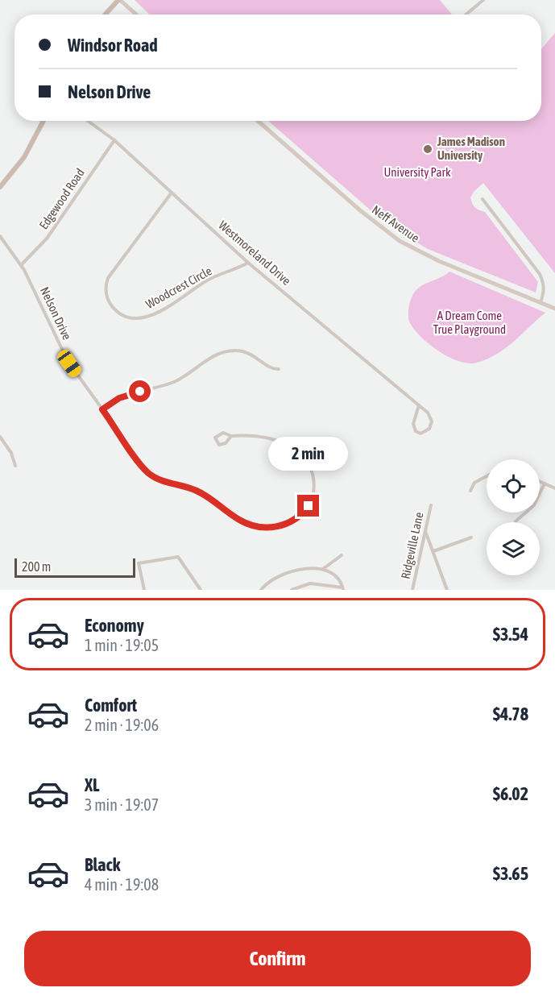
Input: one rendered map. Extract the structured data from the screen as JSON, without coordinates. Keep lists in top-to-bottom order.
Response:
{
  "streets": {
    "main road": ["Neff Avenue"],
    "street": [
      "Edgewood Road",
      "Westmoreland Drive",
      "Woodcrest Circle",
      "Nelson Drive",
      "Ridgeville Lane"
    ]
  },
  "crossings": [
    ["Edgewood Road", "Westmoreland Drive"],
    ["Edgewood Road", "Nelson Drive"],
    ["Westmoreland Drive", "Woodcrest Circle"]
  ],
  "parks": ["University Park", "A Dream Come True Playground"],
  "places": ["James Madison University"],
  "scale_bar": "200 m",
  "page": {
    "banner": ["Windsor Road", "Nelson Drive"],
    "bubble": "2 min",
    "scale": "200 m",
    "list": [
      {
        "name": "Economy",
        "note": "1 min · 19:05",
        "value": "$3.54"
      },
      {
        "name": "Comfort",
        "note": "2 min · 19:06",
        "value": "$4.78"
      },
      {
        "name": "XL",
        "note": "3 min · 19:07",
        "value": "$6.02"
      },
      {
        "name": "Black",
        "note": "4 min · 19:08",
        "value": "$3.65"
      }
    ],
    "buttons": "Confirm"
  }
}
